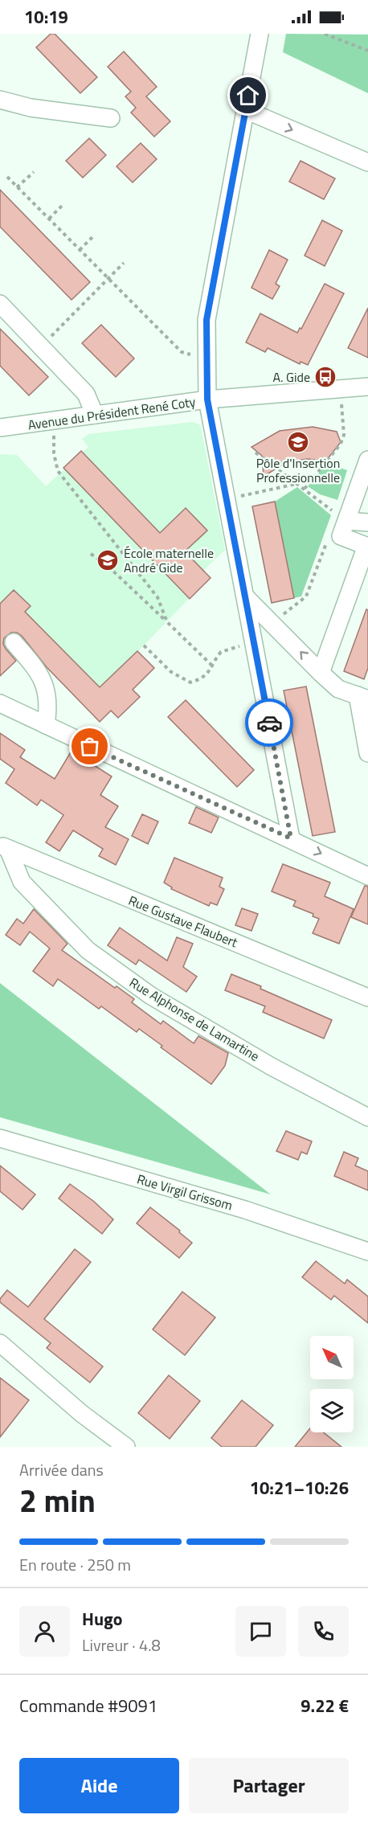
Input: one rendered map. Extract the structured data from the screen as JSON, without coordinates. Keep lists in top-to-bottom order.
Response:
{
  "streets": {
    "street": [
      "Avenue du Président René Coty",
      "Rue Gustave Flaubert",
      "Rue Alphonse de Lamartine",
      "Rue Virgil Grissom"
    ]
  },
  "crossings": [
    ["Rue Gustave Flaubert", "Rue Alphonse de Lamartine"]
  ],
  "places": {
    "bus stop": ["A. Gide"],
    "school or university": ["Pôle d'Insertion Professionnelle", "École maternelle André Gide"]
  },
  "north": "top left",
  "page": {
    "status": "10:19",
    "heading": ["2 min", "Arrivée dans", "10:21–10:26"],
    "panel": [
      "Hugo",
      "Livreur · 4.8",
      "Commande #9091",
      "9.22 €"
    ],
    "bar": "En route · 250 m",
    "buttons": ["Aide", "Partager"]
  }
}
